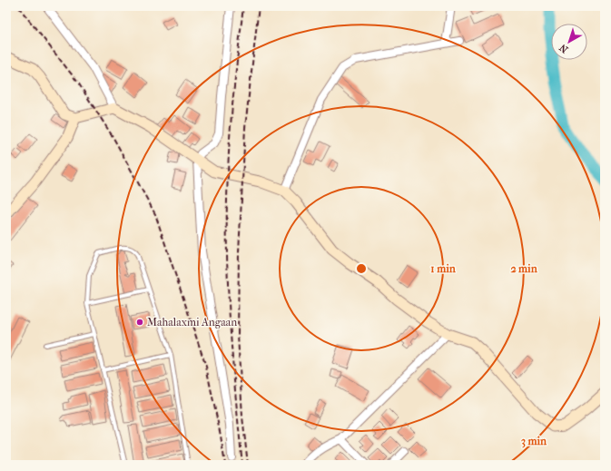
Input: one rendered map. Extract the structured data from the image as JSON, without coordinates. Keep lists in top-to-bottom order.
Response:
{
  "places": ["Mahalaxmi Angaan"],
  "north": "bottom left",
  "rings": ["1 min", "2 min", "3 min"]
}
